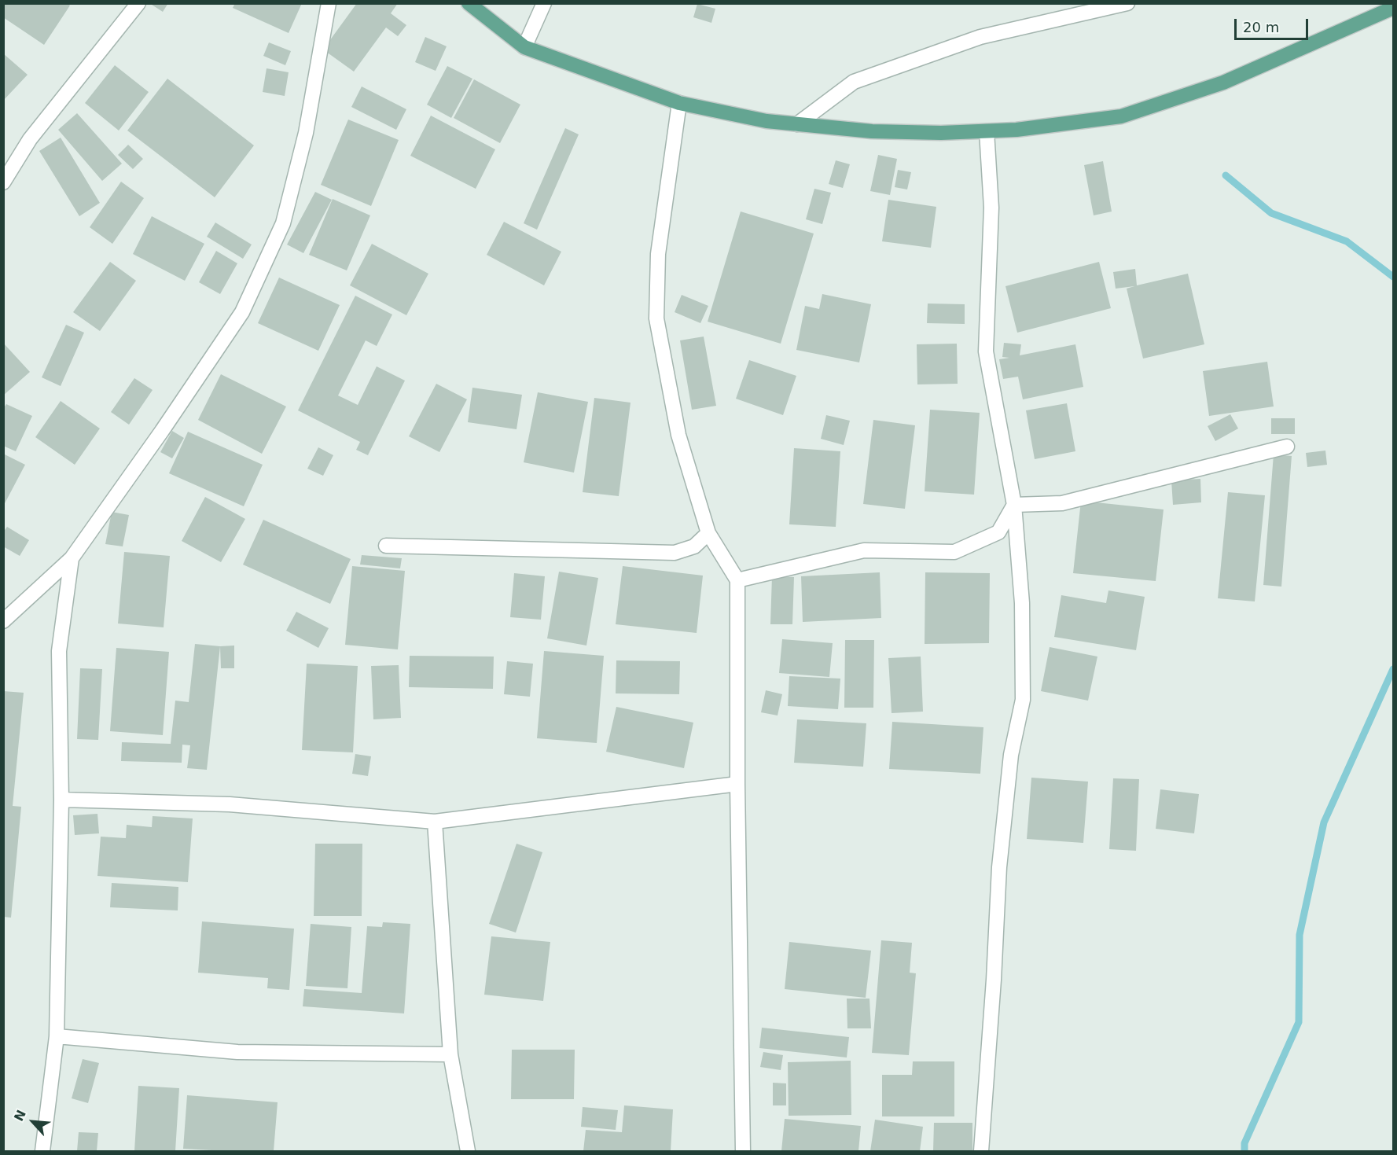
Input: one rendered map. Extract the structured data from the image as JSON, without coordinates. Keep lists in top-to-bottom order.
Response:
{
  "scale_bar": "20 m",
  "north": "top left"
}
